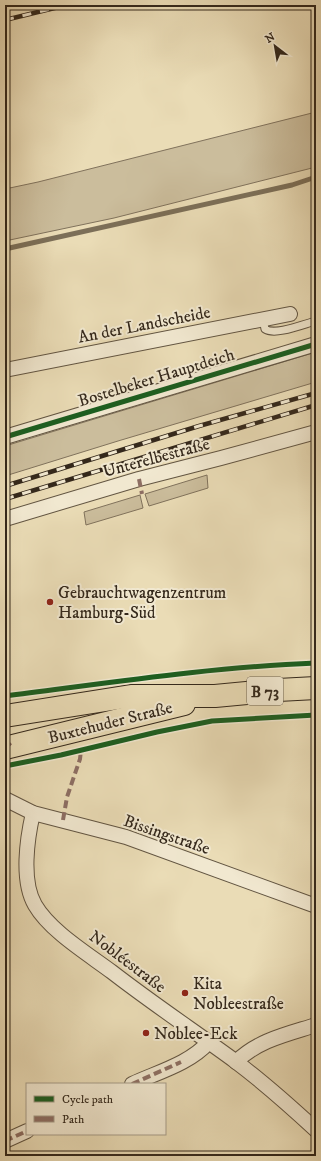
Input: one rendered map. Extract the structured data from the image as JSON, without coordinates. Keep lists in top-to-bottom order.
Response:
{
  "streets": {
    "main road": ["B 73", "Buxtehuder Straße"],
    "street": [
      "An der Landscheide",
      "Bostelbeker Hauptdeich",
      "Unterelbestraße",
      "Bissingstraße",
      "Nobléestraße"
    ]
  },
  "crossings": [
    ["Bissingstraße", "Nobléestraße"]
  ],
  "places": ["Gebrauchtwagenzentrum Hamburg-Süd", "Kita Nobleestraße", "Noblee-Eck"],
  "legend": ["Cycle path", "Path"],
  "north": "top left"
}
